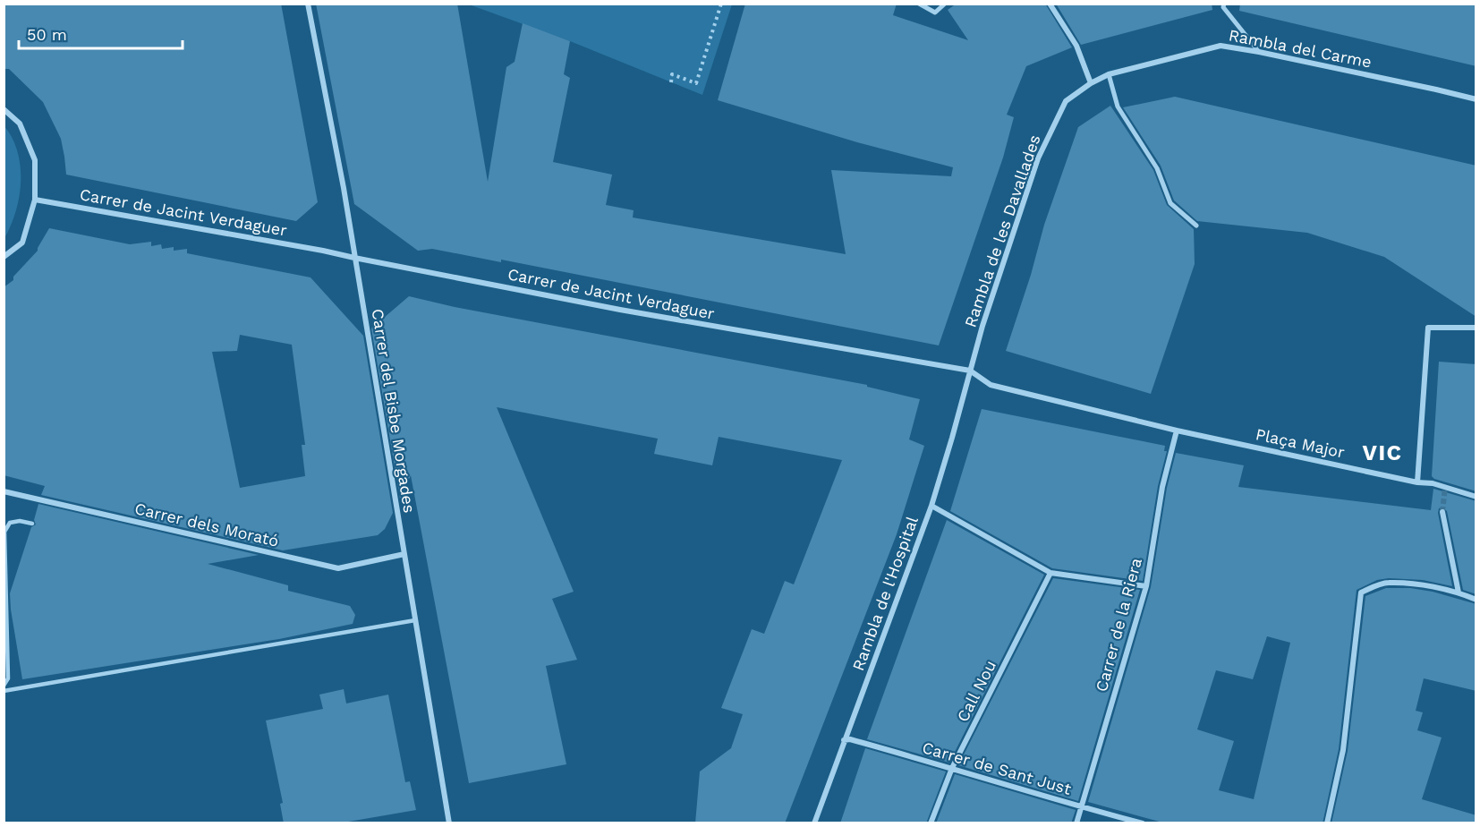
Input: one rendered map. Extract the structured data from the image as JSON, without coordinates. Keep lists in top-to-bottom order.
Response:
{
  "streets": {
    "street": [
      "Rambla del Carme",
      "Carrer de Jacint Verdaguer",
      "Rambla de les Davallades",
      "Carrer del Bisbe Morgades",
      "Plaça Major",
      "Carrer dels Morató",
      "Rambla de l'Hospital",
      "Carrer de la Riera",
      "Call Nou",
      "Carrer de Sant Just"
    ]
  },
  "crossings": [
    ["Rambla del Carme", "Rambla de les Davallades"],
    ["Carrer de Jacint Verdaguer", "Rambla de les Davallades"],
    ["Carrer de Jacint Verdaguer", "Carrer del Bisbe Morgades"],
    ["Carrer de Jacint Verdaguer", "Plaça Major"],
    ["Carrer de Jacint Verdaguer", "Rambla de l'Hospital"],
    ["Carrer de Jacint Verdaguer", "Carrer de la Riera"],
    ["Rambla de les Davallades", "Rambla de l'Hospital"],
    ["Carrer del Bisbe Morgades", "Carrer dels Morató"],
    ["Plaça Major", "Carrer de la Riera"],
    ["Rambla de l'Hospital", "Carrer de Sant Just"],
    ["Carrer de la Riera", "Carrer de Sant Just"],
    ["Call Nou", "Carrer de Sant Just"]
  ],
  "districts": ["VIC"],
  "scale_bar": "50 m"
}
